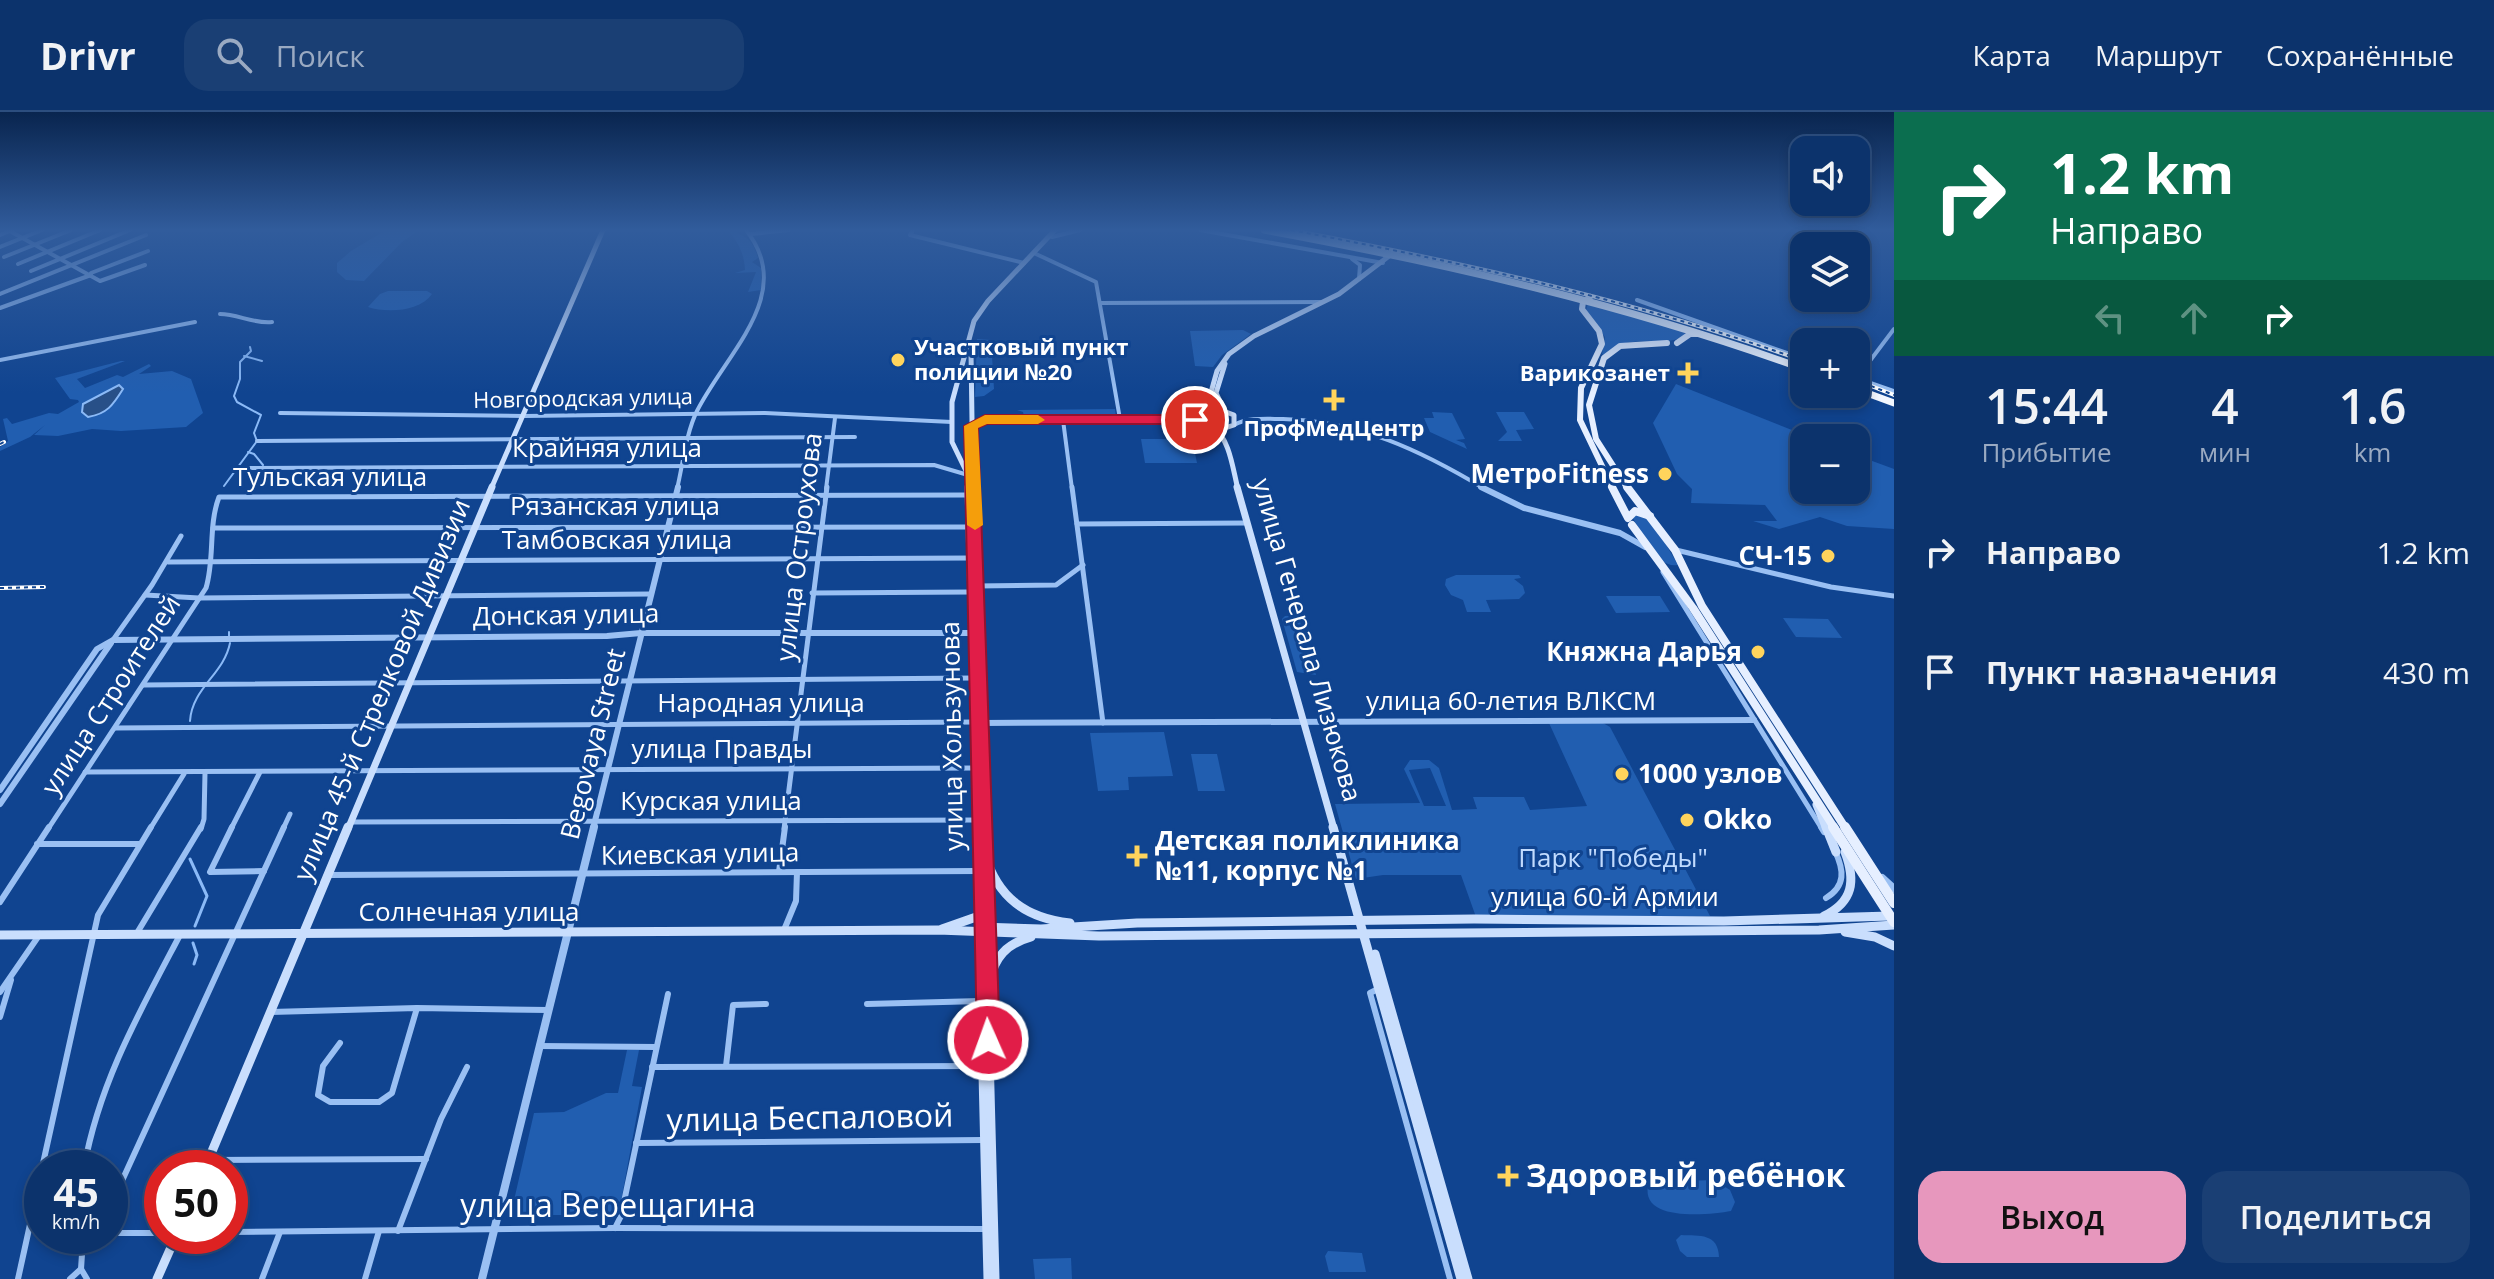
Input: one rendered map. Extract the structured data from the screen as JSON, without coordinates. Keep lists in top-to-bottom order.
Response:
{
  "streets": {
    "main road": [
      "улица Генерала Лизюкова",
      "улица 45-й Стрелковой Дивизии",
      "улица Хользунова",
      "улица 60-й Армии",
      "Солнечная улица"
    ],
    "street": [
      "Новгородская улица",
      "Крайняя улица",
      "Тульская улица",
      "Рязанская улица",
      "Тамбовская улица",
      "улица Остроухова",
      "Донская улица",
      "улица Строителей",
      "улица 60-летия ВЛКСМ",
      "Народная улица",
      "Begovaya Street",
      "улица Правды",
      "Курская улица",
      "Киевская улица",
      "улица Беспаловой",
      "улица Верещагина"
    ]
  },
  "crossings": [
    ["Новгородская улица", "улица Остроухова"],
    ["Новгородская улица", "улица 45-й Стрелковой Дивизии"],
    ["Новгородская улица", "улица Хользунова"],
    ["Новгородская улица", "Begovaya Street"],
    ["Крайняя улица", "улица Остроухова"],
    ["Крайняя улица", "улица 45-й Стрелковой Дивизии"],
    ["Крайняя улица", "улица Хользунова"],
    ["Крайняя улица", "Begovaya Street"],
    ["Тульская улица", "улица Остроухова"],
    ["Тульская улица", "улица 45-й Стрелковой Дивизии"],
    ["Тульская улица", "улица Строителей"],
    ["Тульская улица", "улица Хользунова"],
    ["Тульская улица", "Begovaya Street"],
    ["Рязанская улица", "улица Остроухова"],
    ["Рязанская улица", "улица 45-й Стрелковой Дивизии"],
    ["Рязанская улица", "улица Строителей"],
    ["Рязанская улица", "улица Хользунова"],
    ["Рязанская улица", "Begovaya Street"],
    ["Тамбовская улица", "улица Остроухова"],
    ["Тамбовская улица", "улица 45-й Стрелковой Дивизии"],
    ["Тамбовская улица", "улица Строителей"],
    ["Тамбовская улица", "улица Хользунова"],
    ["Тамбовская улица", "Begovaya Street"],
    ["улица Остроухова", "Донская улица"],
    ["улица Остроухова", "Народная улица"],
    ["улица Остроухова", "улица Правды"],
    ["улица Остроухова", "Курская улица"],
    ["улица Остроухова", "Киевская улица"],
    ["Донская улица", "улица 45-й Стрелковой Дивизии"],
    ["Донская улица", "улица Строителей"],
    ["Донская улица", "улица Хользунова"],
    ["Донская улица", "Begovaya Street"],
    ["улица Генерала Лизюкова", "улица 60-летия ВЛКСМ"],
    ["улица Генерала Лизюкова", "улица 60-й Армии"],
    ["улица 45-й Стрелковой Дивизии", "Народная улица"],
    ["улица 45-й Стрелковой Дивизии", "улица Правды"],
    ["улица 45-й Стрелковой Дивизии", "Курская улица"],
    ["улица 45-й Стрелковой Дивизии", "Киевская улица"],
    ["улица 45-й Стрелковой Дивизии", "Солнечная улица"],
    ["улица Строителей", "Народная улица"],
    ["улица Строителей", "улица Правды"],
    ["улица 60-летия ВЛКСМ", "Народная улица"],
    ["улица 60-летия ВЛКСМ", "улица Хользунова"],
    ["Народная улица", "улица Хользунова"],
    ["Народная улица", "Begovaya Street"],
    ["улица Хользунова", "улица Правды"],
    ["улица Хользунова", "Курская улица"],
    ["улица Хользунова", "Киевская улица"],
    ["улица Хользунова", "улица 60-й Армии"],
    ["улица Хользунова", "Солнечная улица"],
    ["улица Хользунова", "улица Беспаловой"],
    ["улица Хользунова", "улица Верещагина"],
    ["Begovaya Street", "улица Правды"],
    ["Begovaya Street", "Курская улица"],
    ["Begovaya Street", "Киевская улица"],
    ["Begovaya Street", "Солнечная улица"],
    ["Begovaya Street", "улица Верещагина"],
    ["улица 60-й Армии", "Солнечная улица"]
  ],
  "parks": ["Парк \"Победы\""],
  "places": {
    "other": [
      "Участковый пункт полиции №20",
      "МетроFitness",
      "СЧ-15",
      "Княжна Дарья",
      "1000 узлов",
      "Okko"
    ],
    "health": [
      "Варикозанет",
      "ПрофМедЦентр",
      "Детская поликлиника №11, корпус №1",
      "Здоровый ребёнок"
    ]
  },
  "page": {
    "header": "Drivr",
    "search": "Поиск",
    "nav": ["Карта", "Маршрут", "Сохранённые"],
    "turn": ["1.2 km", "Направо"],
    "map_buttons": ["+", "−"],
    "eta": [
      "15:44",
      "Прибытие",
      "4",
      "мин",
      "1.6",
      "km"
    ],
    "list": [
      {
        "name": "Направо",
        "value": "1.2 km"
      },
      {
        "name": "Пункт назначения",
        "value": "430 m"
      }
    ],
    "speed": "45 km/h",
    "limit": "50",
    "buttons": ["Выход", "Поделиться"]
  }
}
